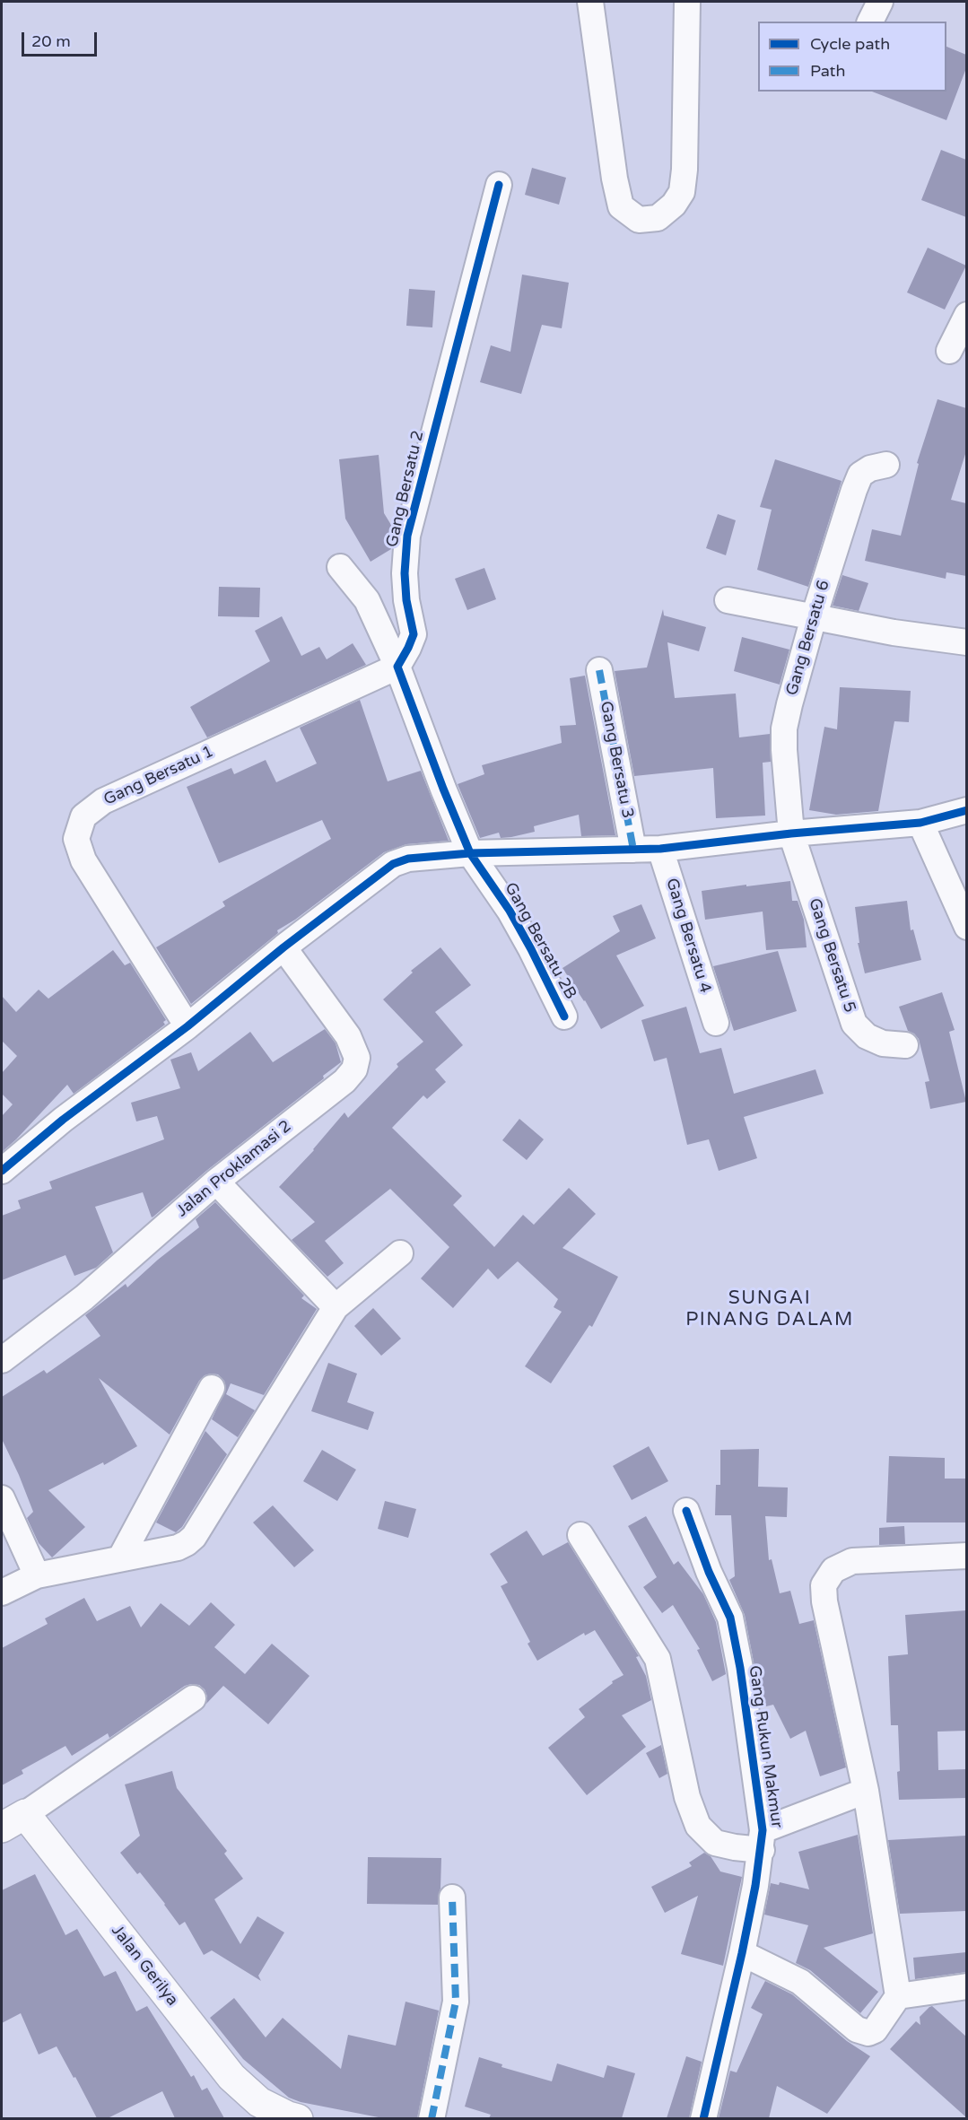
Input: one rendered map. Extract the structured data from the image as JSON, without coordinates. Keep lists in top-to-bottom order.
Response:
{
  "streets": {
    "street": [
      "Gang Bersatu 2",
      "Gang Bersatu 6",
      "Gang Bersatu 3",
      "Gang Bersatu 1",
      "Gang Bersatu 4",
      "Gang Bersatu 2B",
      "Gang Bersatu 5",
      "Jalan Proklamasi 2",
      "Gang Rukun Makmur",
      "Jalan Gerilya"
    ]
  },
  "crossings": [
    ["Gang Bersatu 2", "Gang Bersatu 1"],
    ["Gang Bersatu 6", "Gang Bersatu 5"]
  ],
  "districts": ["SUNGAI PINANG DALAM"],
  "legend": ["Cycle path", "Path"],
  "scale_bar": "20 m"
}
